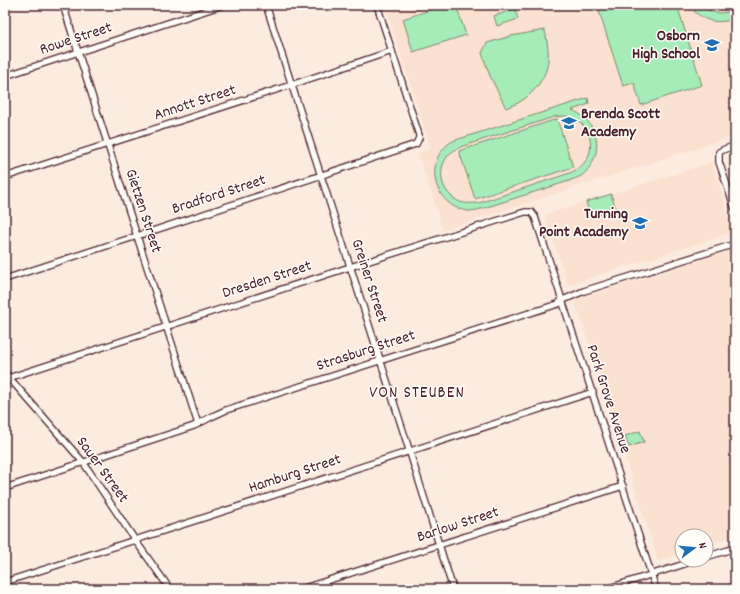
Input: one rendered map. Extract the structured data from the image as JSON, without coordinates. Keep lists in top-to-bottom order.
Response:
{
  "streets": {
    "street": [
      "Rowe Street",
      "Annott Street",
      "Bradford Street",
      "Gietzen Street",
      "Dresden Street",
      "Greiner Street",
      "Strasburg Street",
      "Park Grove Avenue",
      "Sauer Street",
      "Hamburg Street",
      "Barlow Street"
    ]
  },
  "crossings": [
    ["Rowe Street", "Gietzen Street"],
    ["Annott Street", "Bradford Street"],
    ["Annott Street", "Gietzen Street"],
    ["Annott Street", "Greiner Street"],
    ["Bradford Street", "Gietzen Street"],
    ["Bradford Street", "Greiner Street"],
    ["Gietzen Street", "Dresden Street"],
    ["Gietzen Street", "Strasburg Street"],
    ["Dresden Street", "Greiner Street"],
    ["Dresden Street", "Park Grove Avenue"],
    ["Dresden Street", "Sauer Street"],
    ["Greiner Street", "Strasburg Street"],
    ["Greiner Street", "Hamburg Street"],
    ["Greiner Street", "Barlow Street"],
    ["Strasburg Street", "Park Grove Avenue"],
    ["Strasburg Street", "Sauer Street"],
    ["Park Grove Avenue", "Hamburg Street"],
    ["Park Grove Avenue", "Barlow Street"],
    ["Sauer Street", "Hamburg Street"]
  ],
  "districts": ["VON STEUBEN"],
  "places": {
    "school or university": ["Osborn High School", "Brenda Scott Academy", "Turning Point Academy"]
  },
  "north": "right"
}
